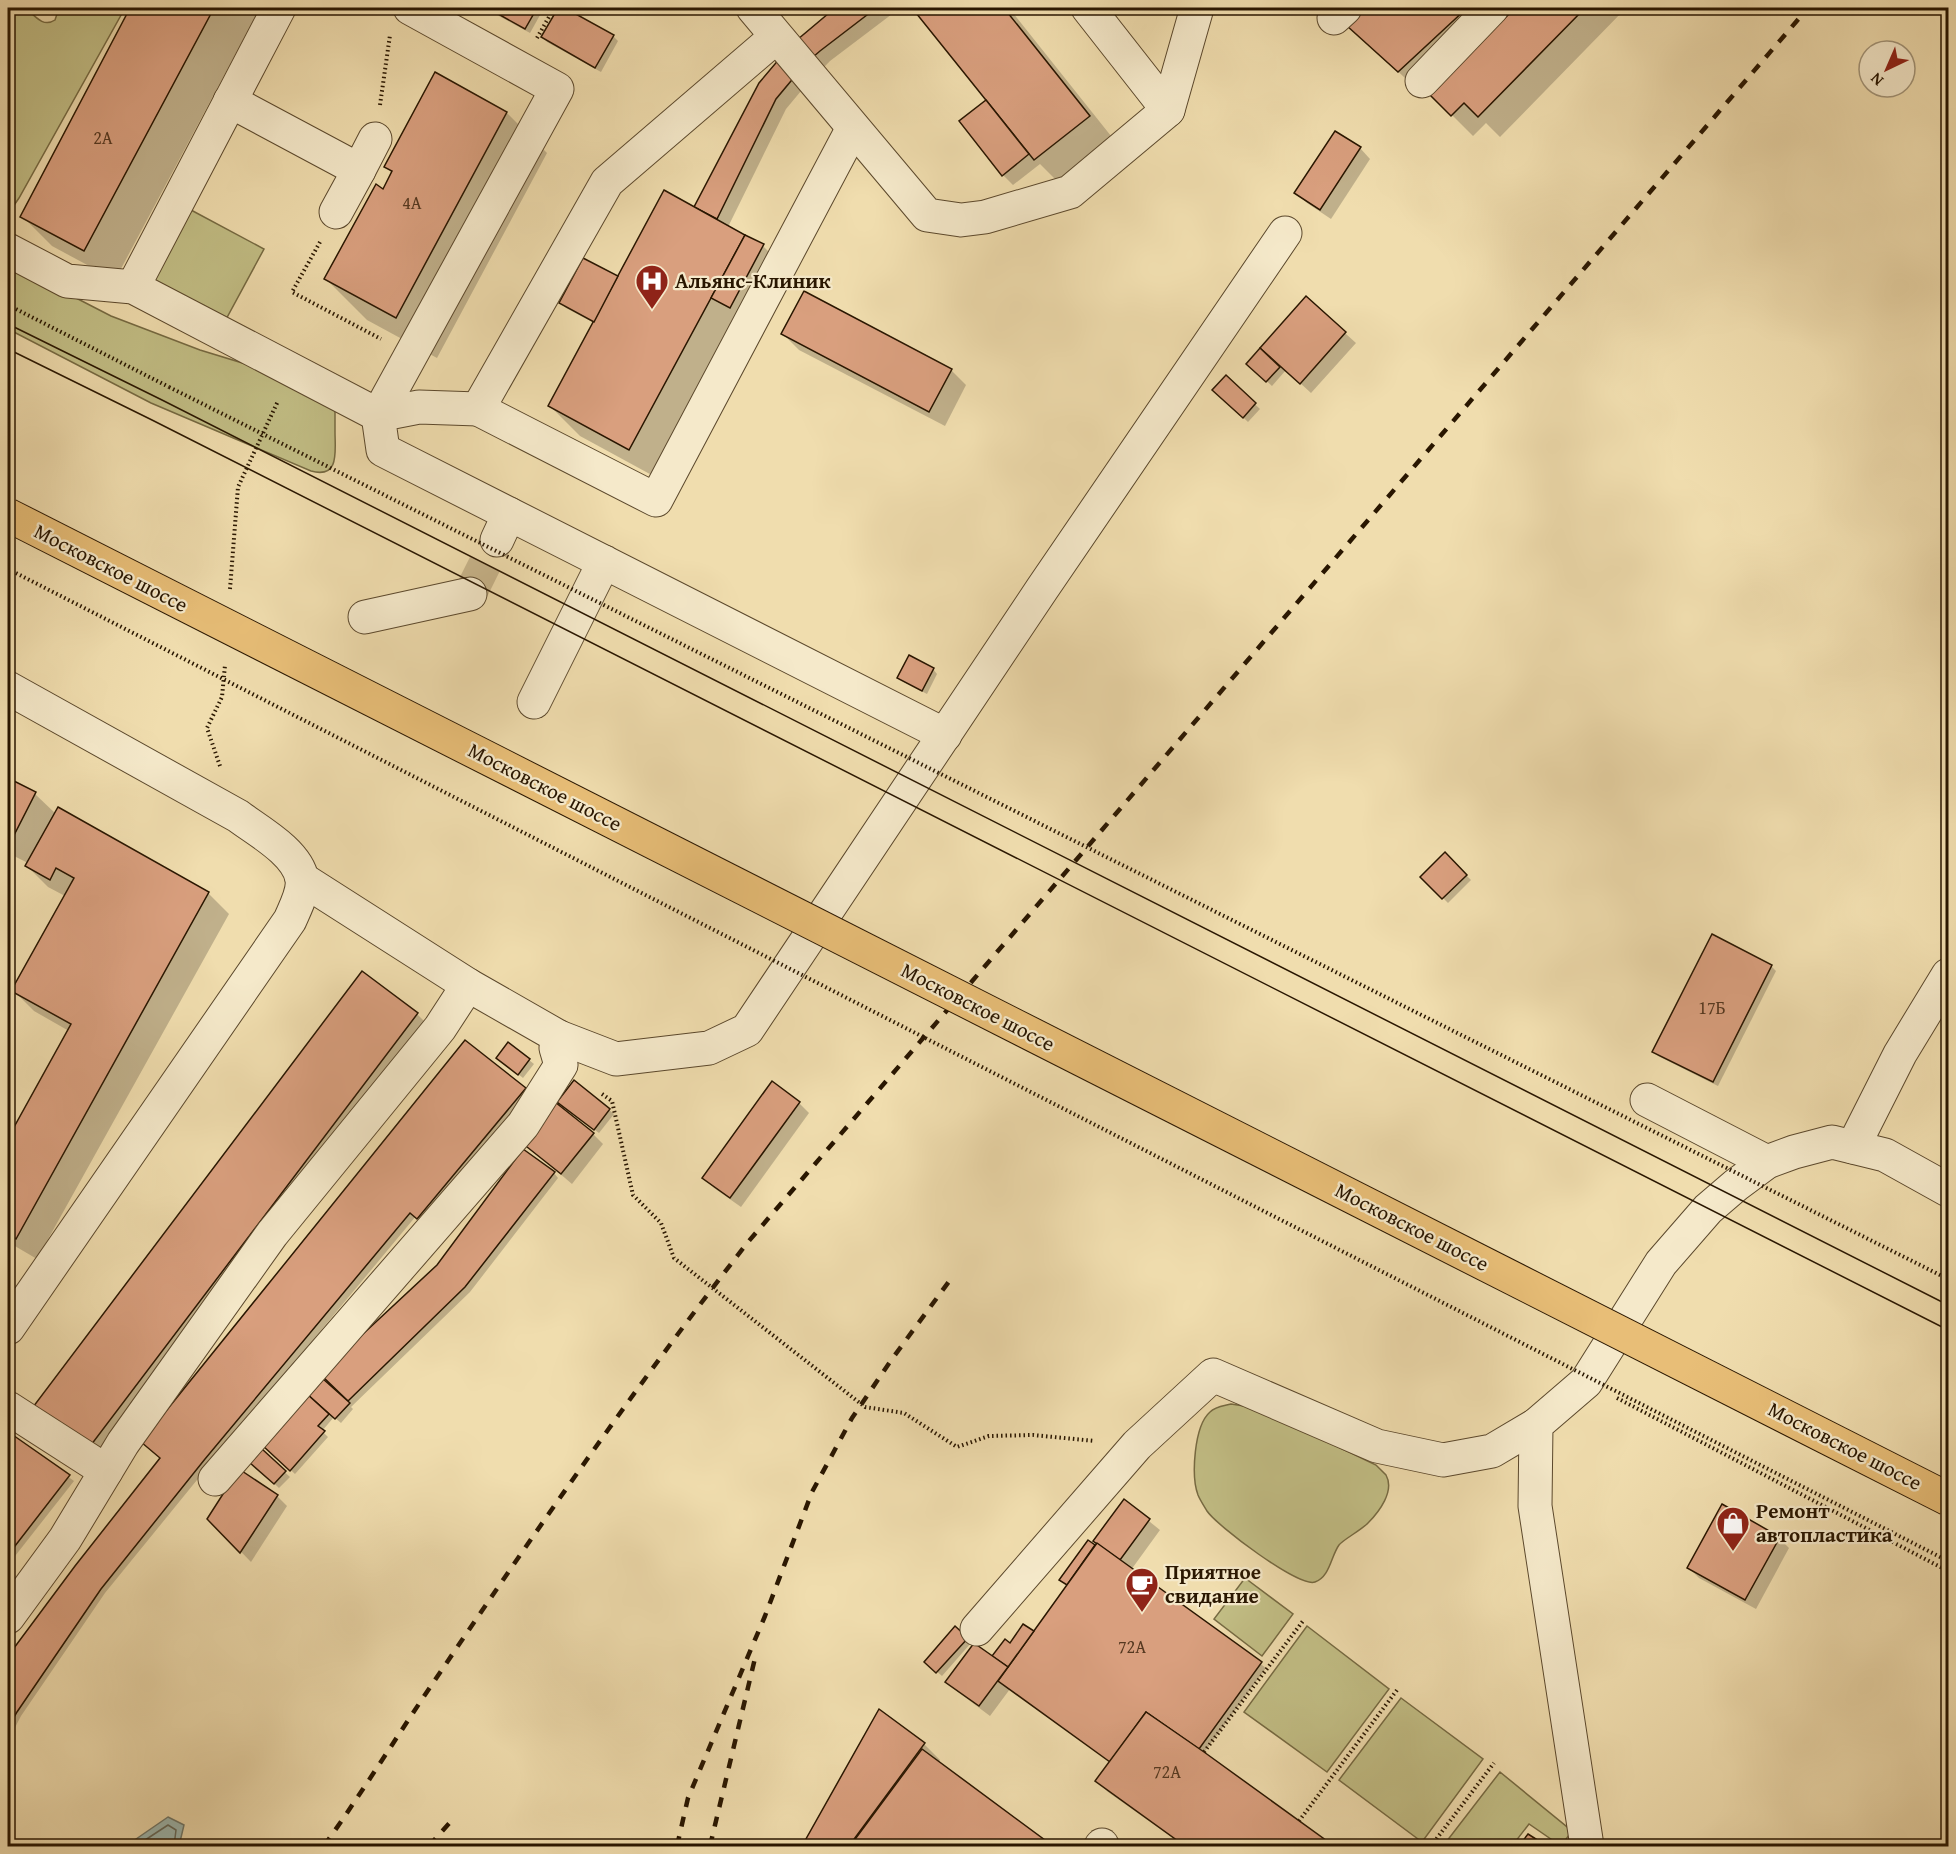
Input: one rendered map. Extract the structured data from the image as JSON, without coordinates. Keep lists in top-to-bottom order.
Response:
{
  "streets": {
    "main road": ["Московское шоссе"]
  },
  "places": {
    "hospital": ["Альянс-Клиник"],
    "shop": ["Ремонт автопластика"],
    "cafe": ["Приятное свидание"]
  },
  "house_numbers": [
    "2А",
    "4А",
    "17Б",
    "72А",
    "72А"
  ],
  "north": "bottom left"
}
